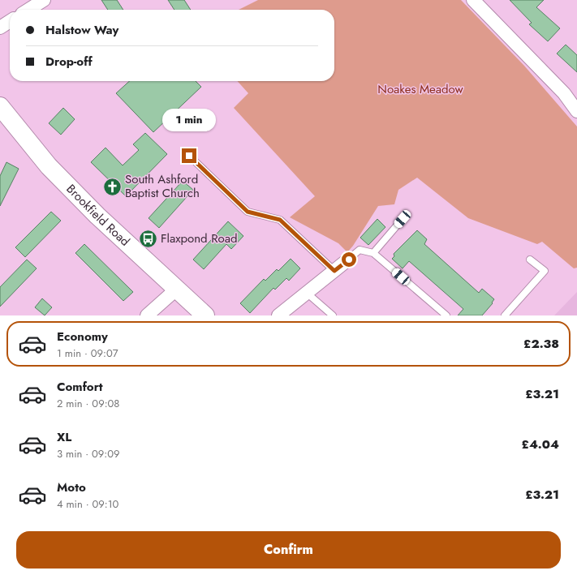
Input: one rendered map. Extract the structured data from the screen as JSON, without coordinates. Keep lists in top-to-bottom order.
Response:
{
  "streets": {
    "main road": ["Brookfield Road"]
  },
  "parks": ["Noakes Meadow"],
  "places": {
    "church": ["South Ashford Baptist Church"],
    "bus stop": ["Flaxpond Road"]
  },
  "page": {
    "banner": ["Halstow Way", "Drop-off"],
    "bubble": "1 min",
    "list": [
      {
        "name": "Economy",
        "note": "1 min · 09:07",
        "value": "£2.38"
      },
      {
        "name": "Comfort",
        "note": "2 min · 09:08",
        "value": "£3.21"
      },
      {
        "name": "XL",
        "note": "3 min · 09:09",
        "value": "£4.04"
      },
      {
        "name": "Moto",
        "note": "4 min · 09:10",
        "value": "£3.21"
      }
    ],
    "buttons": "Confirm"
  }
}
